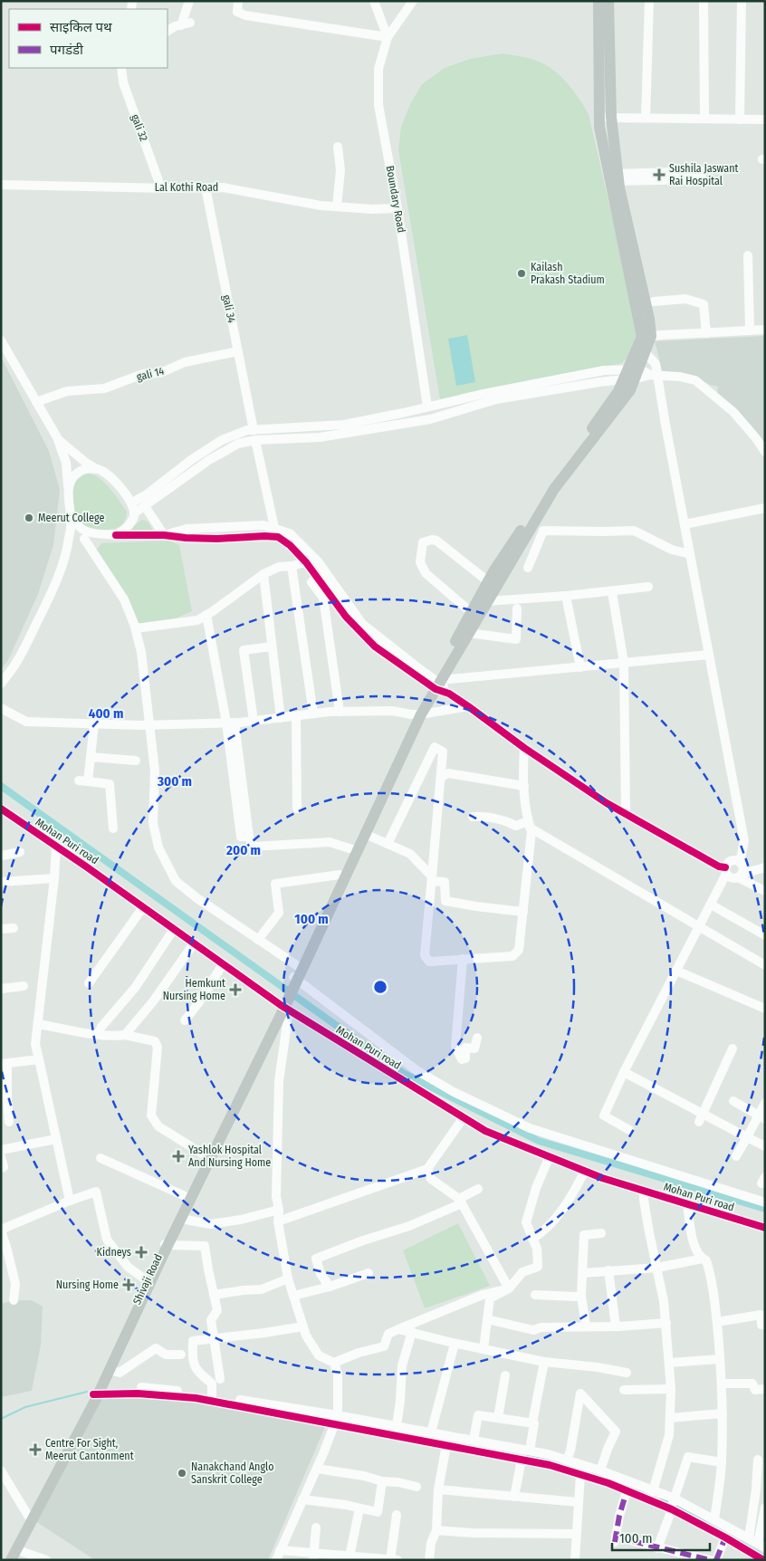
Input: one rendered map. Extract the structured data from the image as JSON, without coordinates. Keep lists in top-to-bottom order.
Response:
{
  "streets": {
    "main road": ["Shivaji Road"],
    "street": [
      "gali 32",
      "Lal Kothi Road",
      "Boundary Road",
      "gali 34",
      "gali 14",
      "Mohan Puri road"
    ]
  },
  "crossings": [
    ["gali 32", "Lal Kothi Road"],
    ["Lal Kothi Road", "Boundary Road"],
    ["Lal Kothi Road", "gali 34"],
    ["gali 34", "gali 14"],
    ["Mohan Puri road", "Shivaji Road"]
  ],
  "places": {
    "health": [
      "Sushila Jaswant Rai Hospital",
      "Hemkunt Nursing Home",
      "Yashlok Hospital And Nursing Home",
      "Kidneys",
      "Nursing Home",
      "Centre For Sight, Meerut Cantonment"
    ],
    "other": ["Kailash Prakash Stadium", "Meerut College", "Nanakchand Anglo Sanskrit College"]
  },
  "legend": ["साइकिल पथ", "पगडंडी"],
  "scale_bar": "100 m",
  "rings": [
    "400 m",
    "300 m",
    "200 m",
    "100 m"
  ]
}
